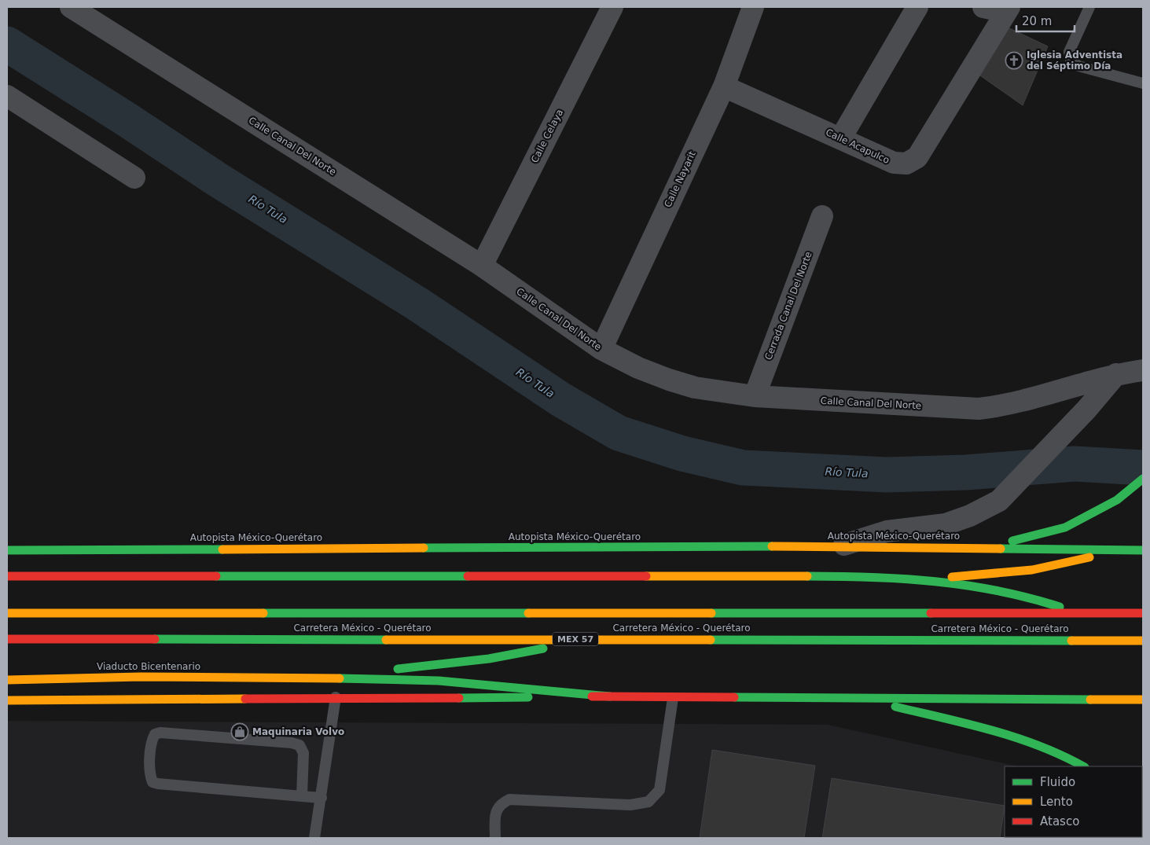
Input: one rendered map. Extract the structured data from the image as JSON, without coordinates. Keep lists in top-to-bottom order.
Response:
{
  "streets": {
    "main road": [
      "Autopista México-Querétaro",
      "Carretera México - Querétaro",
      "MEX 57",
      "Viaducto Bicentenario"
    ],
    "street": [
      "Calle Celaya",
      "Calle Canal Del Norte",
      "Calle Acapulco",
      "Calle Nayarit",
      "Cerrada Canal Del Norte"
    ]
  },
  "crossings": [
    ["Calle Celaya", "Calle Canal Del Norte"],
    ["Calle Canal Del Norte", "Calle Nayarit"],
    ["Calle Canal Del Norte", "Cerrada Canal Del Norte"],
    ["Calle Acapulco", "Calle Nayarit"]
  ],
  "water": ["Río Tula"],
  "places": {
    "church": ["Iglesia Adventista del Séptimo Día"],
    "shop": ["Maquinaria Volvo"]
  },
  "legend": ["Fluido", "Lento", "Atasco"],
  "scale_bar": "20 m"
}
